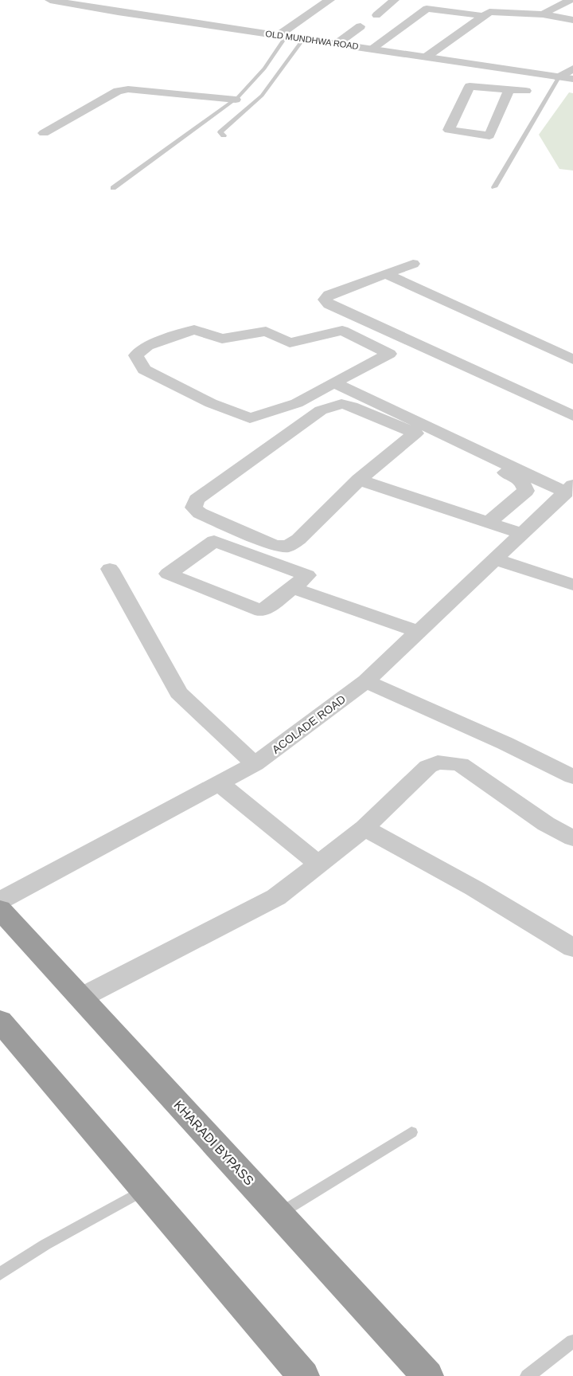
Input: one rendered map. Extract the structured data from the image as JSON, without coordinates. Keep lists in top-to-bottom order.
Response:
{
  "streets": {
    "highway": ["KHARADI BYPASS"],
    "street": ["OLD MUNDHWA ROAD", "ACOLADE ROAD"]
  }
}
